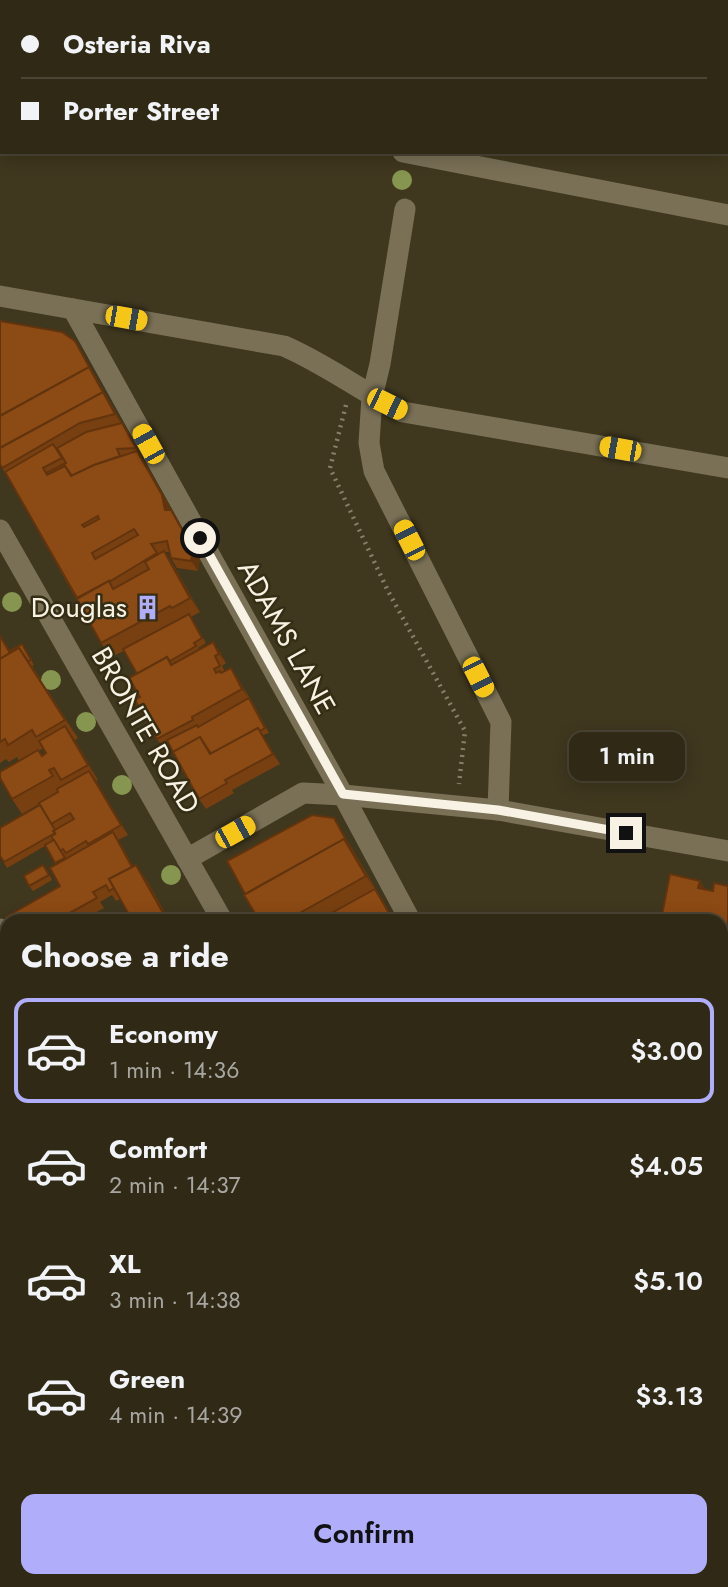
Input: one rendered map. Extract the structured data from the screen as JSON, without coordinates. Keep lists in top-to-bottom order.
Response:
{
  "streets": {
    "street": ["ADAMS LANE", "BRONTE ROAD"]
  },
  "places": {
    "building": ["Douglas"]
  },
  "page": {
    "banner": ["Osteria Riva", "Porter Street"],
    "bubble": "1 min",
    "heading": "Choose a ride",
    "list": [
      {
        "name": "Economy",
        "note": "1 min · 14:36",
        "value": "$3.00"
      },
      {
        "name": "Comfort",
        "note": "2 min · 14:37",
        "value": "$4.05"
      },
      {
        "name": "XL",
        "note": "3 min · 14:38",
        "value": "$5.10"
      },
      {
        "name": "Green",
        "note": "4 min · 14:39",
        "value": "$3.13"
      }
    ],
    "buttons": "Confirm"
  }
}
